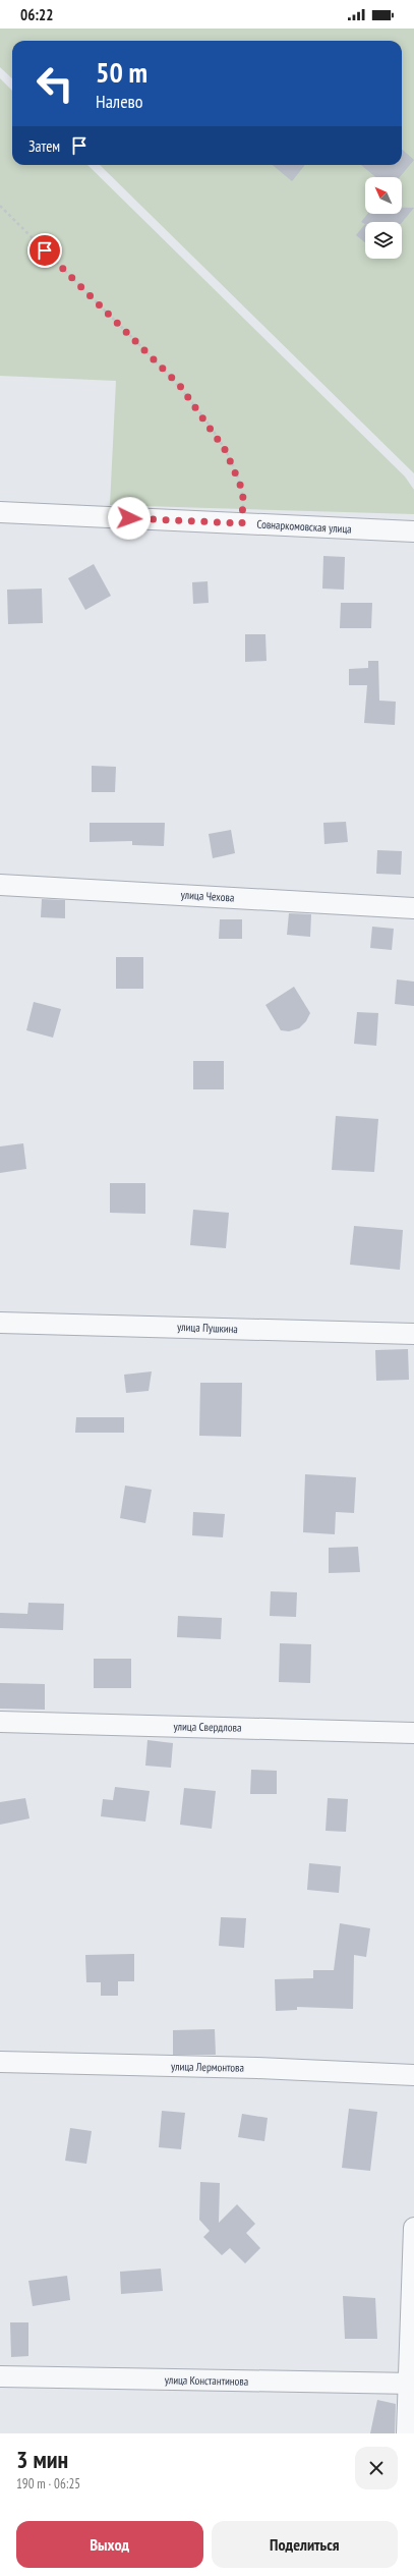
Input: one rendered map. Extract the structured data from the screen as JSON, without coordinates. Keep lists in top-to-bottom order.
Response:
{
  "streets": {
    "street": [
      "Совнаркомовская улица",
      "улица Чехова",
      "улица Пушкина",
      "улица Свердлова",
      "улица Лермонтова",
      "улица Константинова"
    ]
  },
  "north": "top left",
  "page": {
    "status": "06:22",
    "turn": ["50 m", "Налево"],
    "then": "Затем",
    "heading": ["3 мин", "190 m · 06:25"],
    "buttons": ["Выход", "Поделиться"]
  }
}
